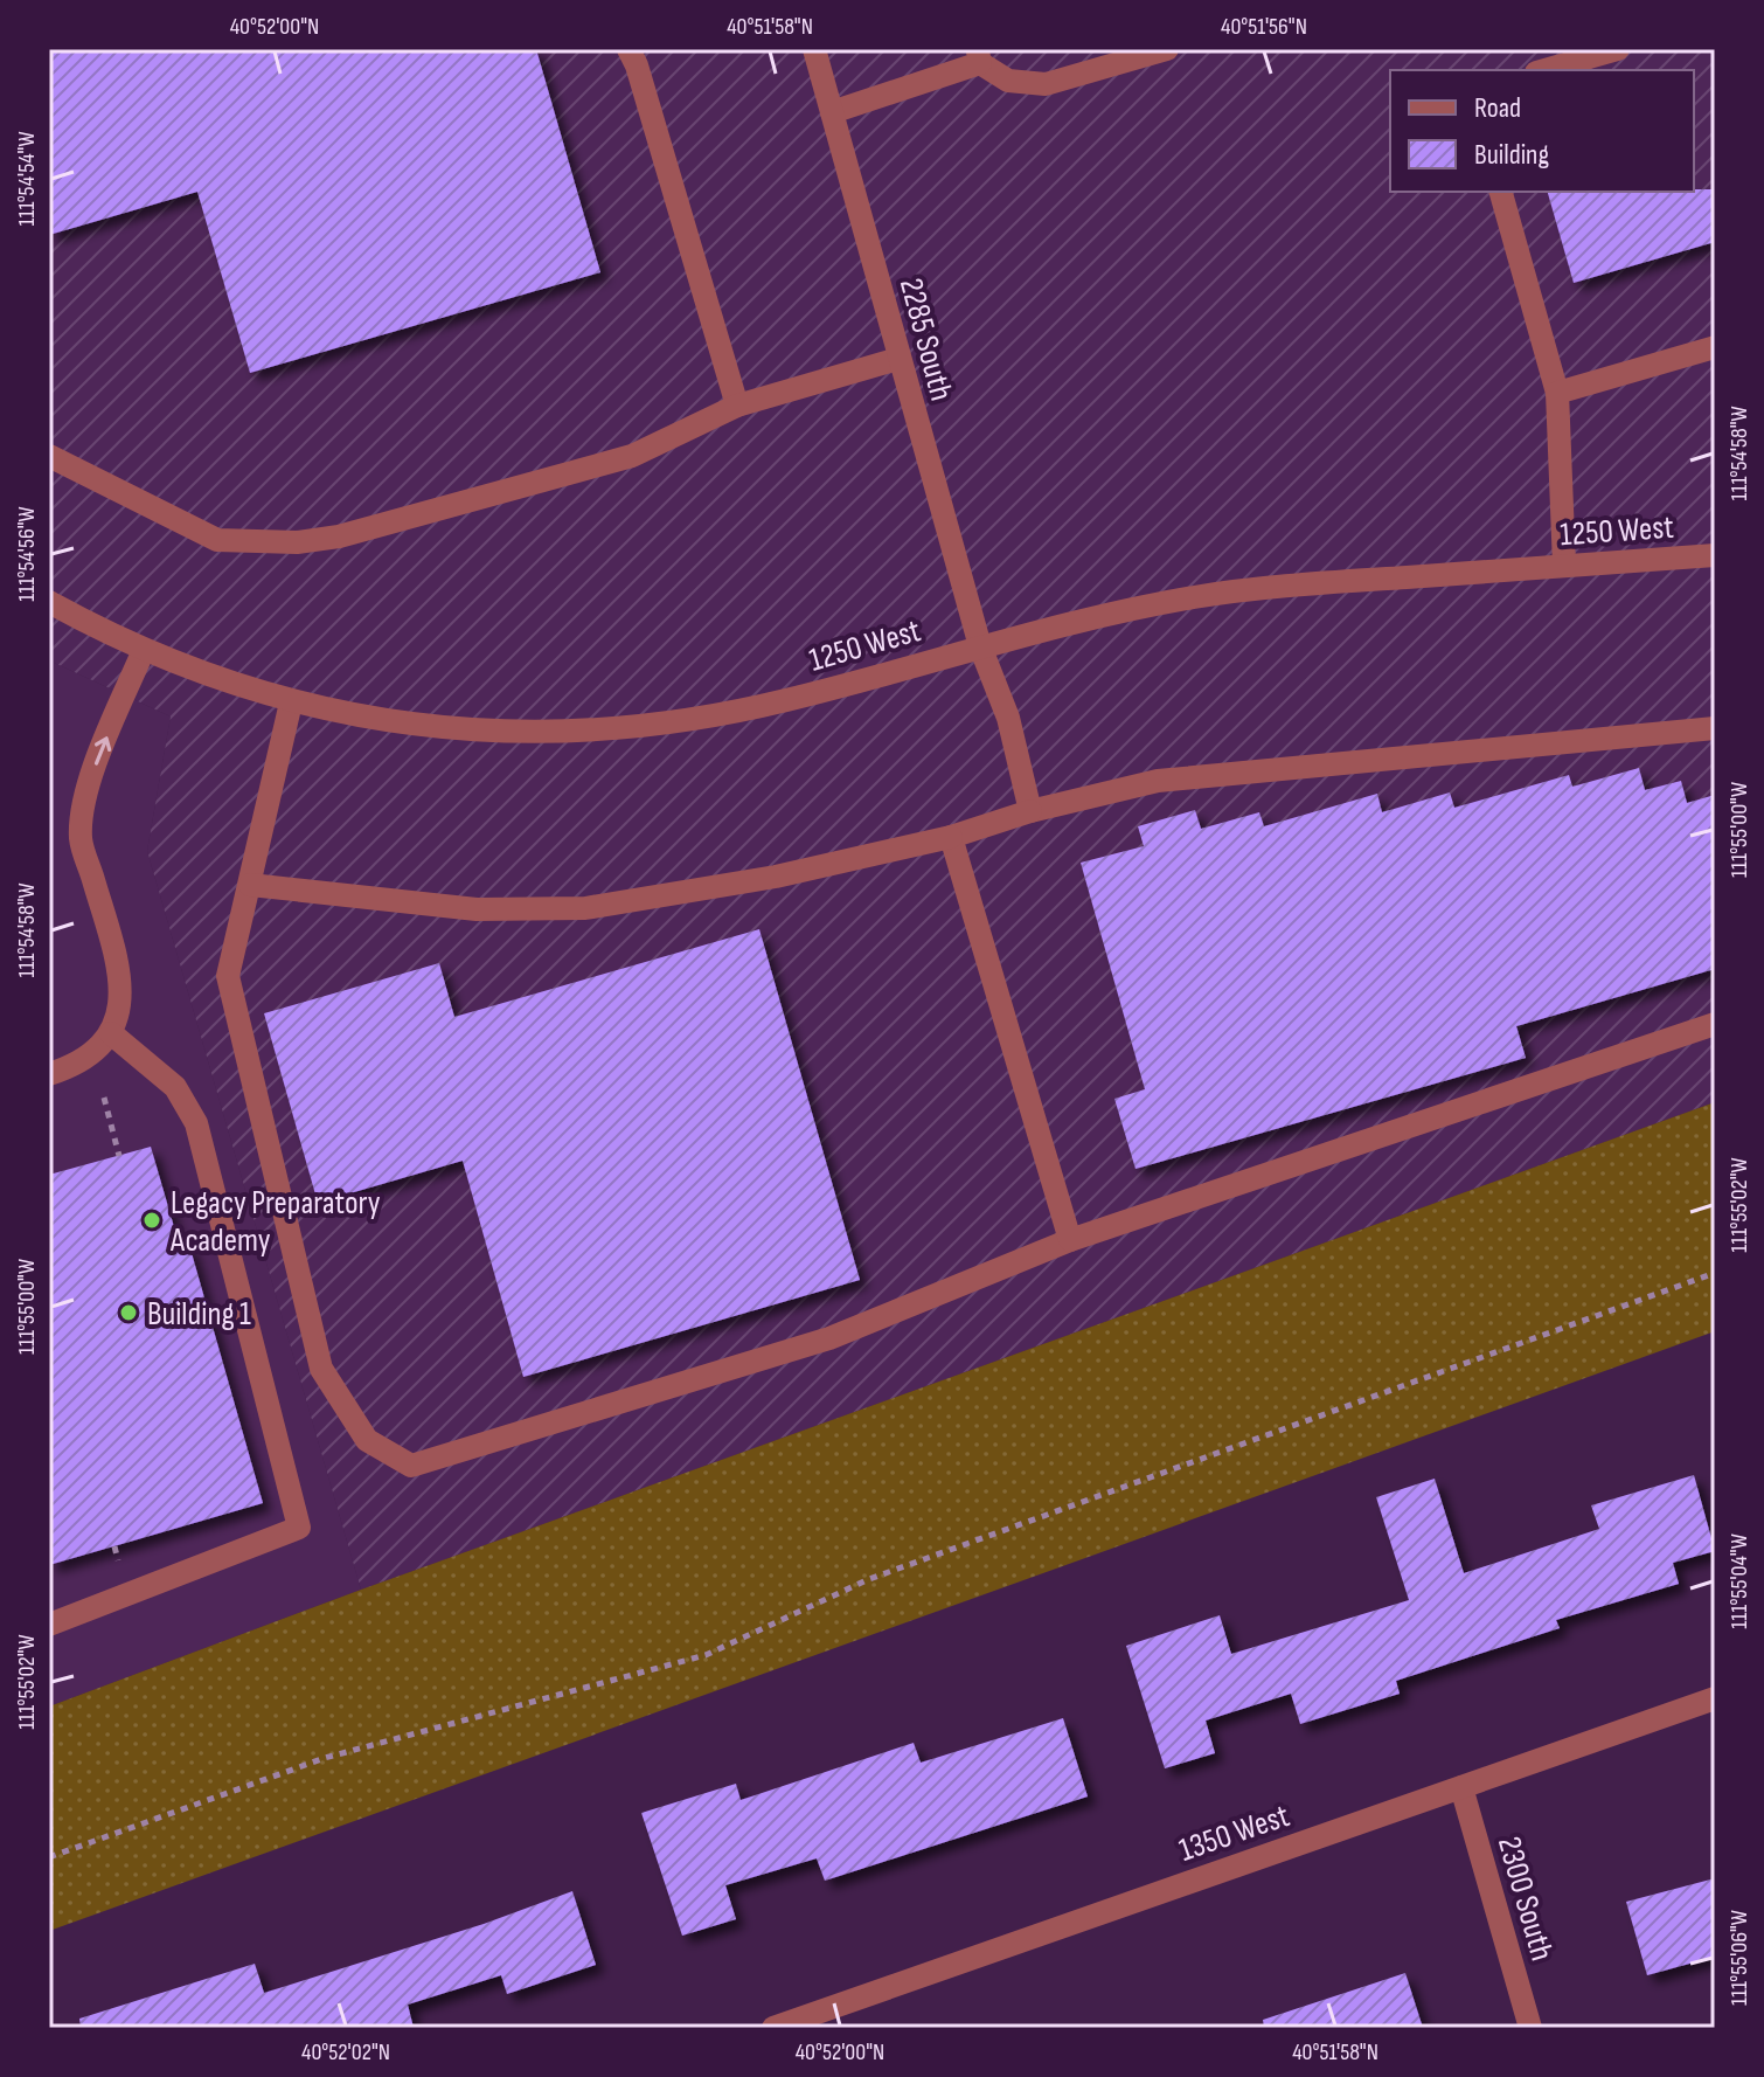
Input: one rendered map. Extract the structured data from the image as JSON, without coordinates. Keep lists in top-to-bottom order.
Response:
{
  "streets": {
    "street": [
      "2285 South",
      "1250 West",
      "1350 West",
      "2300 South"
    ]
  },
  "crossings": [
    ["2285 South", "1250 West"],
    ["1350 West", "2300 South"]
  ],
  "places": ["Legacy Preparatory Academy", "Building 1"],
  "legend": ["Road", "Building"],
  "coordinates": [
    "40°52'00\"N",
    "40°51'58\"N",
    "40°51'56\"N",
    "111°54'54\"W",
    "111°54'58\"W",
    "111°54'56\"W",
    "111°55'00\"W",
    "111°55'02\"W",
    "111°55'04\"W",
    "111°55'06\"W",
    "40°52'02\"N"
  ]
}
